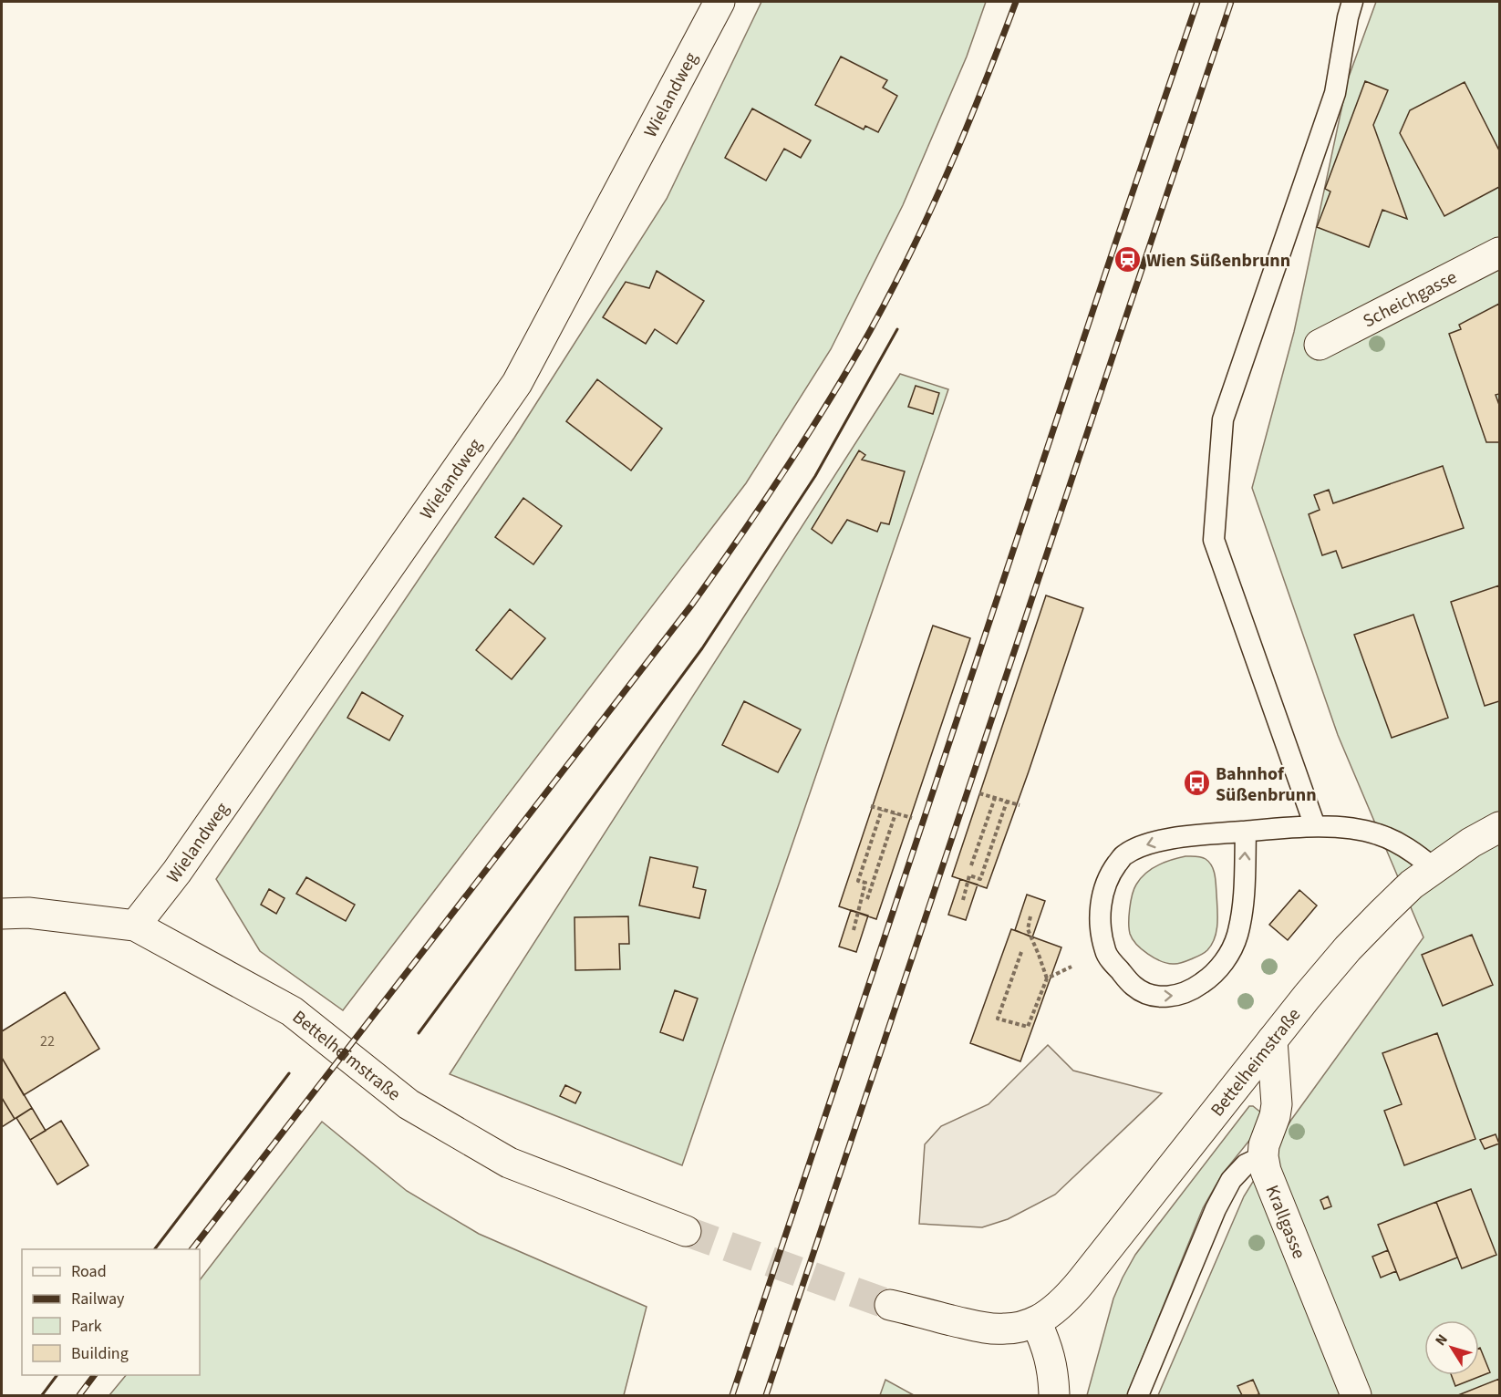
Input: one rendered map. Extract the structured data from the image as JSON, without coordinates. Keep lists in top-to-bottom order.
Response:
{
  "streets": {
    "street": [
      "Wielandweg",
      "Scheichgasse",
      "Bettelheimstraße",
      "Krallgasse"
    ]
  },
  "crossings": [
    ["Wielandweg", "Bettelheimstraße"],
    ["Bettelheimstraße", "Krallgasse"]
  ],
  "places": {
    "station": ["Wien Süßenbrunn"],
    "bus stop": ["Bahnhof Süßenbrunn"]
  },
  "house_numbers": ["22"],
  "legend": [
    "Road",
    "Railway",
    "Park",
    "Building"
  ],
  "north": "top left"
}
